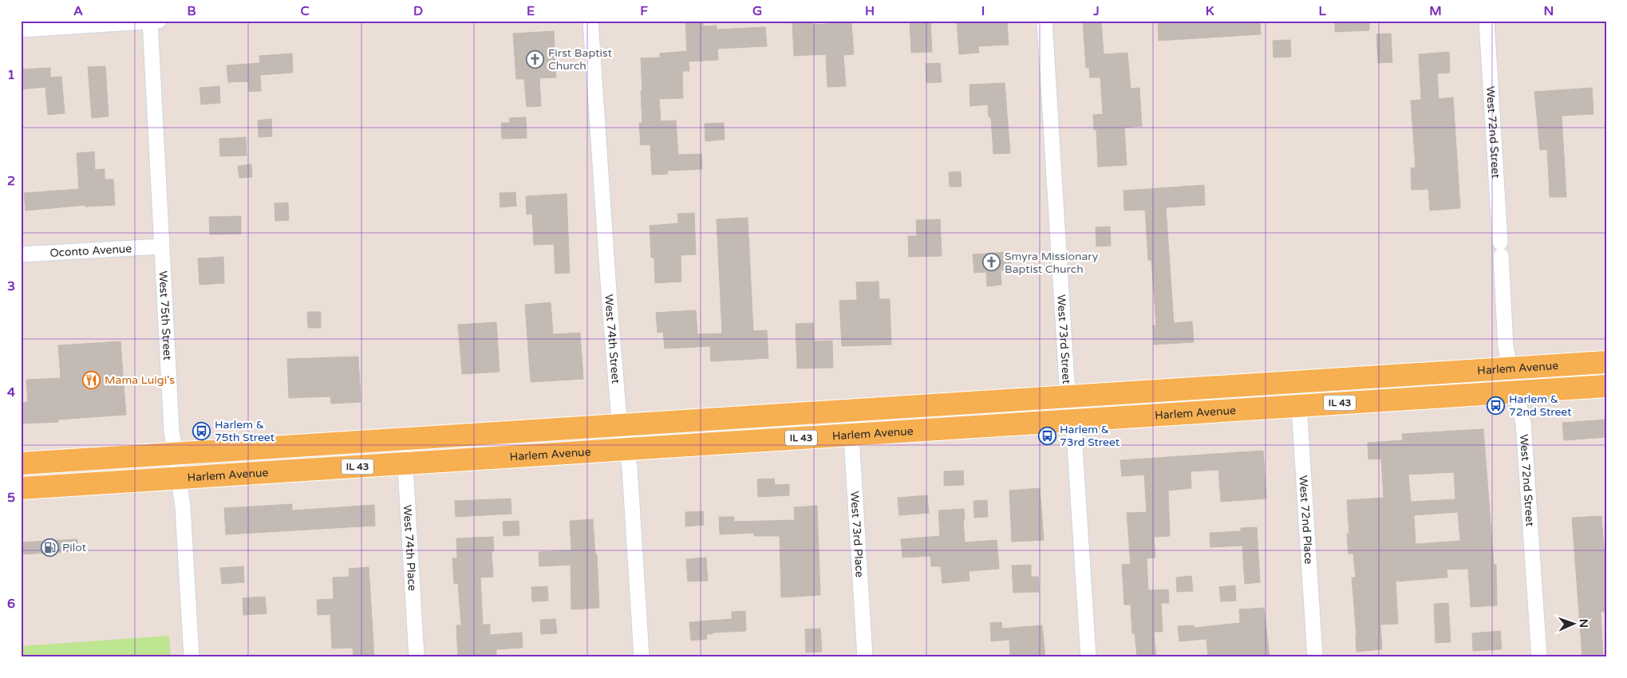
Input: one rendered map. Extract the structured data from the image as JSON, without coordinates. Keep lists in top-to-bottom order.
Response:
{
  "streets": {
    "main road": ["Harlem Avenue", "IL 43"],
    "street": [
      "West 72nd Street",
      "Oconto Avenue",
      "West 75th Street",
      "West 73rd Street",
      "West 74th Street",
      "West 72nd Place",
      "West 73rd Place",
      "West 74th Place"
    ]
  },
  "crossings": [
    ["West 72nd Street", "Harlem Avenue"],
    ["Oconto Avenue", "West 75th Street"],
    ["West 75th Street", "Harlem Avenue"],
    ["West 73rd Street", "Harlem Avenue"],
    ["West 74th Street", "Harlem Avenue"],
    ["Harlem Avenue", "West 72nd Place"],
    ["Harlem Avenue", "West 73rd Place"],
    ["Harlem Avenue", "West 74th Place"]
  ],
  "places": {
    "church": ["First Baptist Church", "Smyra Missionary Baptist Church"],
    "restaurant": ["Mama Luigi's"],
    "bus stop": ["Harlem & 72nd Street", "Harlem & 75th Street", "Harlem & 73rd Street"],
    "fuel station": ["Pilot"]
  },
  "north": "right",
  "grid": {
    "columns": [
      "A",
      "B",
      "C",
      "D",
      "E",
      "F",
      "G",
      "H",
      "I",
      "J",
      "K",
      "L",
      "M",
      "N"
    ],
    "rows": [
      "1",
      "2",
      "3",
      "4",
      "5",
      "6"
    ]
  }
}
